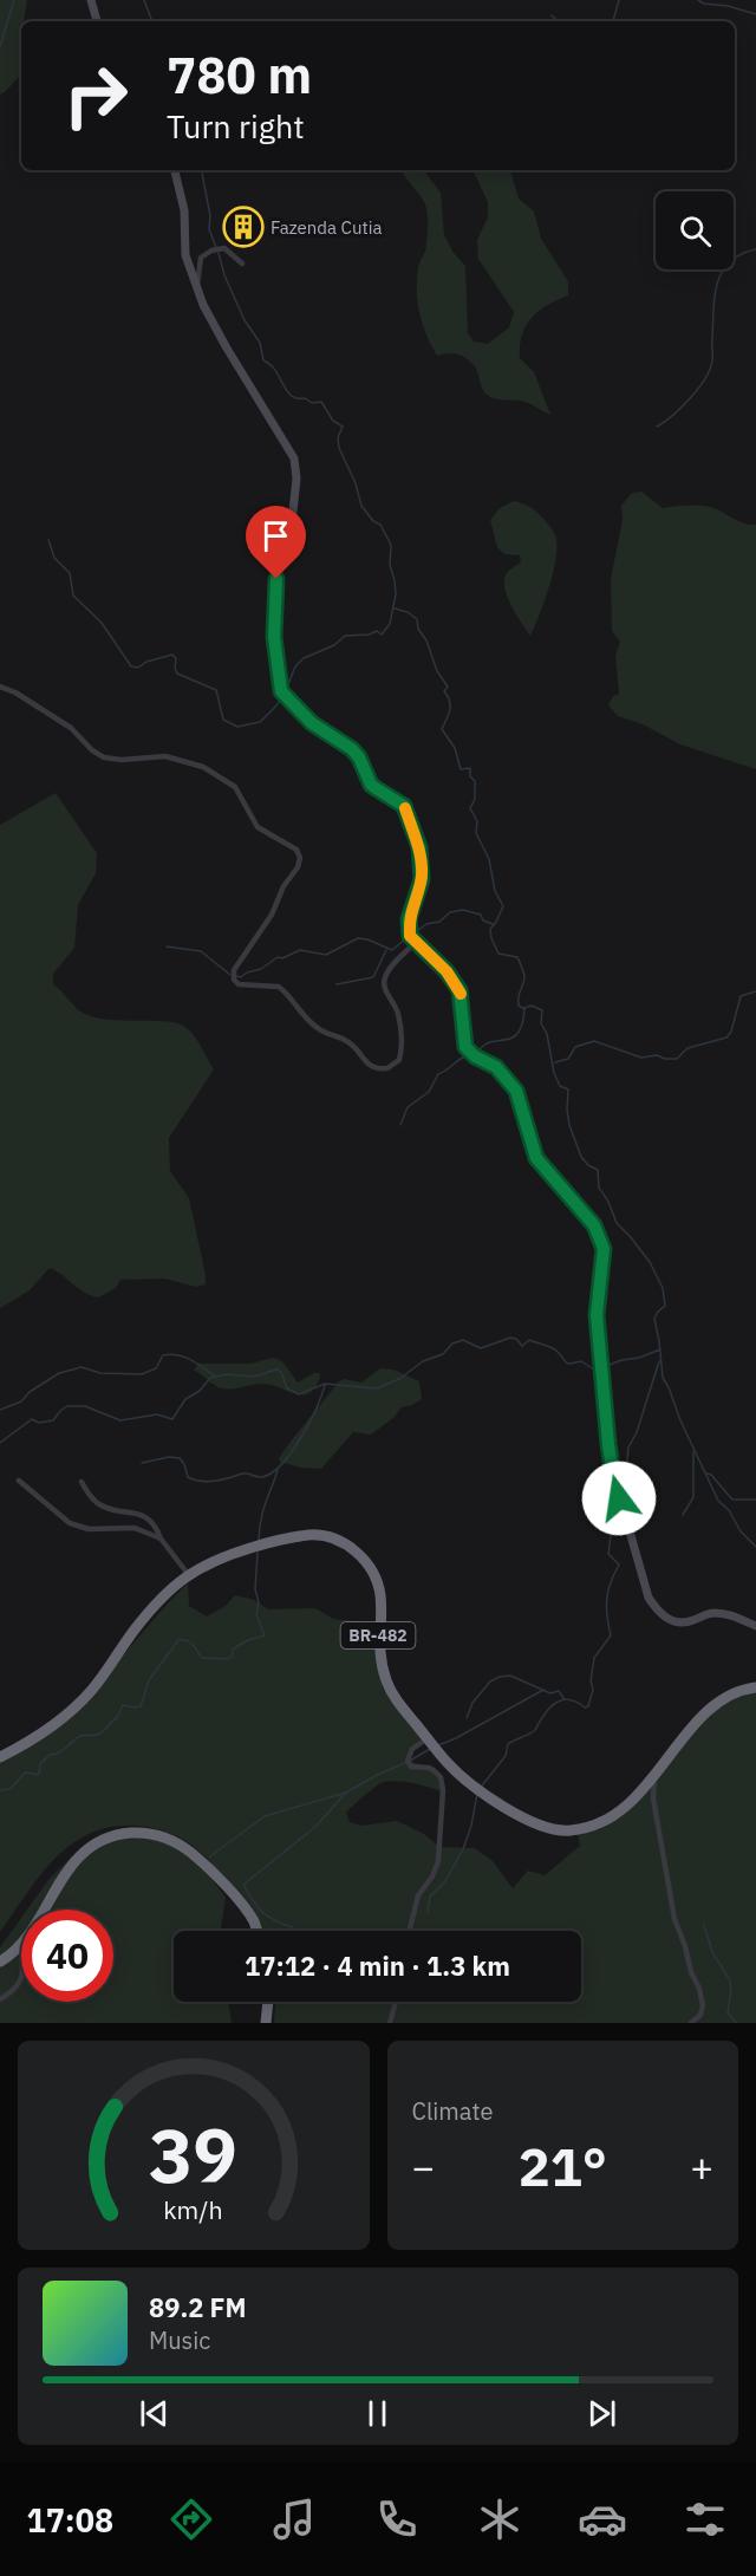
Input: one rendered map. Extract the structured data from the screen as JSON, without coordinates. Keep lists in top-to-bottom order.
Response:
{
  "streets": {
    "highway": ["BR-482"]
  },
  "places": {
    "building": ["Fazenda Cutia"]
  },
  "page": {
    "turn": ["780 m", "Turn right"],
    "limit": "40",
    "trip": "17:12 · 4 min · 1.3 km",
    "tile": "Climate",
    "heat": ["−", "21°", "+"],
    "song": ["89.2 FM", "Music"],
    "tabs": "17:08",
    "gauge": ["39", "km/h"]
  }
}
